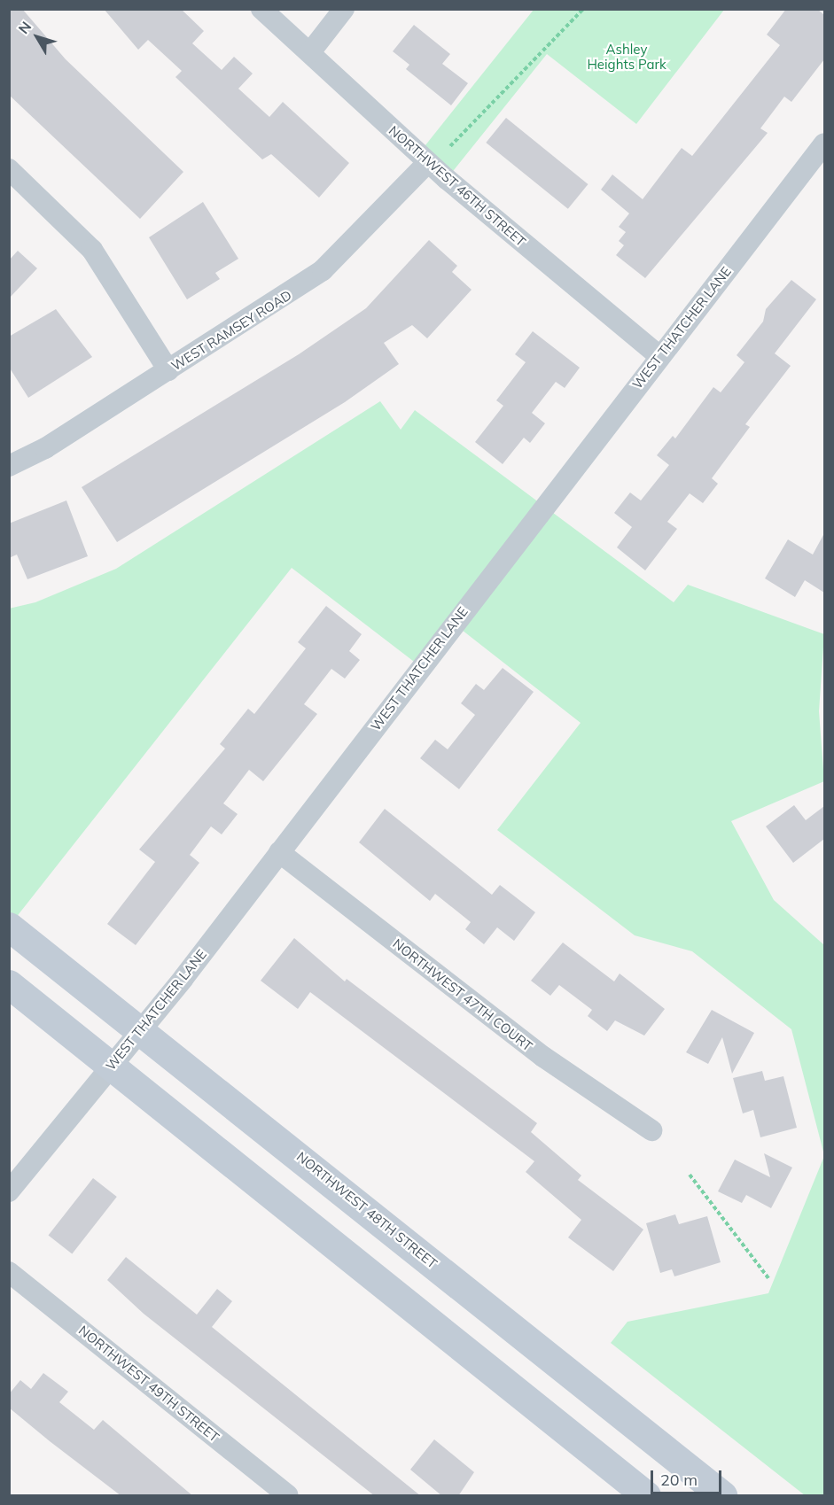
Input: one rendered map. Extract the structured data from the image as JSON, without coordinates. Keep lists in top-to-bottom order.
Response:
{
  "streets": {
    "main road": ["NORTHWEST 48TH STREET"],
    "street": [
      "NORTHWEST 46TH STREET",
      "WEST THATCHER LANE",
      "WEST RAMSEY ROAD",
      "NORTHWEST 47TH COURT",
      "NORTHWEST 49TH STREET"
    ]
  },
  "crossings": [
    ["NORTHWEST 46TH STREET", "WEST THATCHER LANE"],
    ["NORTHWEST 46TH STREET", "WEST RAMSEY ROAD"],
    ["WEST THATCHER LANE", "NORTHWEST 47TH COURT"],
    ["WEST THATCHER LANE", "NORTHWEST 48TH STREET"]
  ],
  "parks": ["Ashley Heights Park"],
  "scale_bar": "20 m",
  "north": "top left"
}
